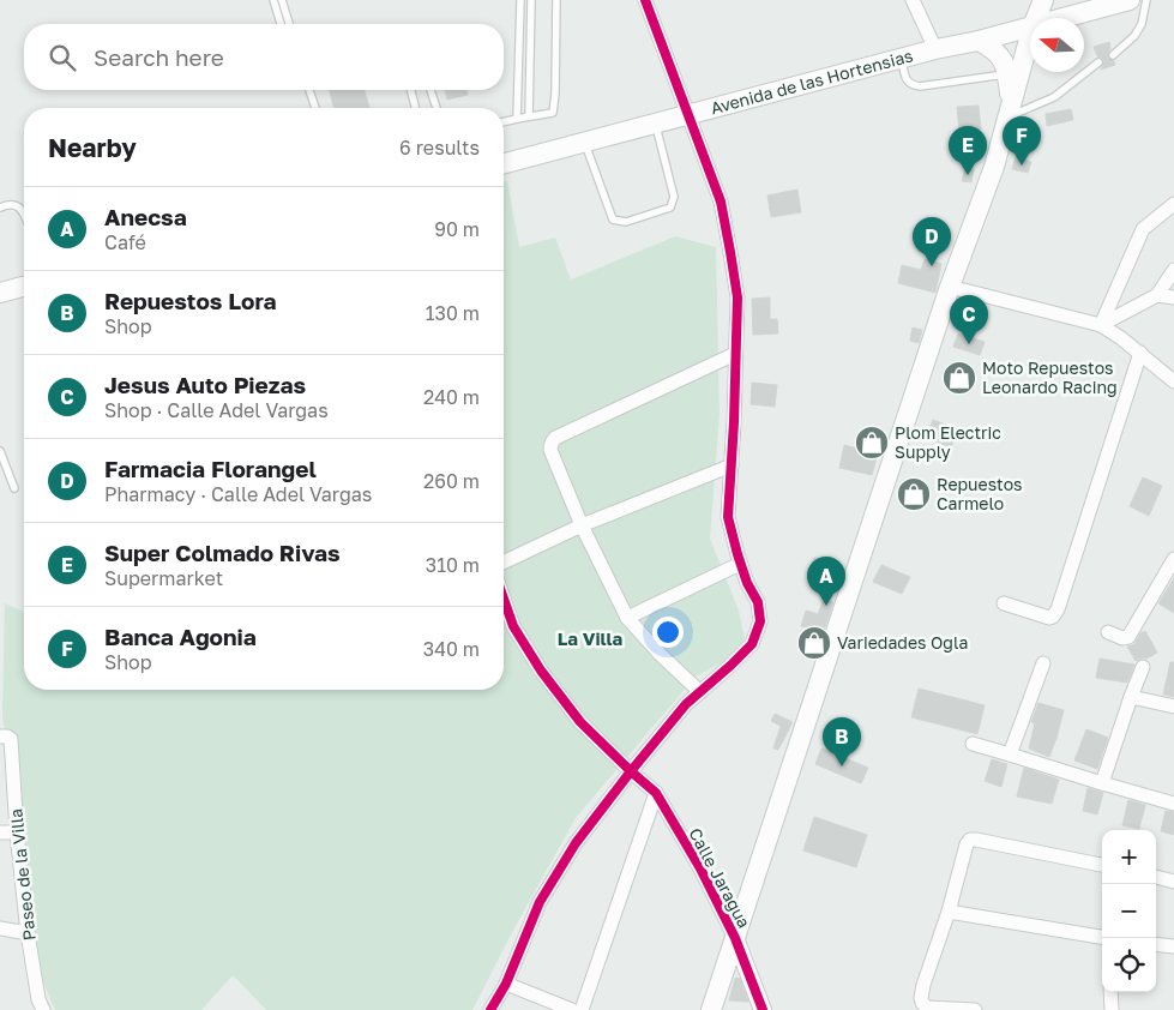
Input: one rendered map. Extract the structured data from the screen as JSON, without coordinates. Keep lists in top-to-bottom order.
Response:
{
  "streets": {
    "main road": ["Avenida de las Hortensias"],
    "street": ["Paseo de la Villa", "Calle Jaragua"]
  },
  "districts": ["La Villa"],
  "places": {
    "shop": [
      "Moto Repuestos Leonardo Racing",
      "Plom Electric Supply",
      "Repuestos Carmelo",
      "Variedades Ogla"
    ]
  },
  "north": "left",
  "page": {
    "search": "Search here",
    "heading": ["Nearby", "6 results"],
    "pins": [
      "F",
      "E",
      "D",
      "C",
      "A",
      "B"
    ],
    "list": [
      {
        "mark": "A",
        "name": "Anecsa",
        "note": "Café",
        "value": "90 m"
      },
      {
        "mark": "B",
        "name": "Repuestos Lora",
        "note": "Shop",
        "value": "130 m"
      },
      {
        "mark": "C",
        "name": "Jesus Auto Piezas",
        "note": "Shop · Calle Adel Vargas",
        "value": "240 m"
      },
      {
        "mark": "D",
        "name": "Farmacia Florangel",
        "note": "Pharmacy · Calle Adel Vargas",
        "value": "260 m"
      },
      {
        "mark": "E",
        "name": "Super Colmado Rivas",
        "note": "Supermarket",
        "value": "310 m"
      },
      {
        "mark": "F",
        "name": "Banca Agonia",
        "note": "Shop",
        "value": "340 m"
      }
    ],
    "map_buttons": ["+", "−"]
  }
}
